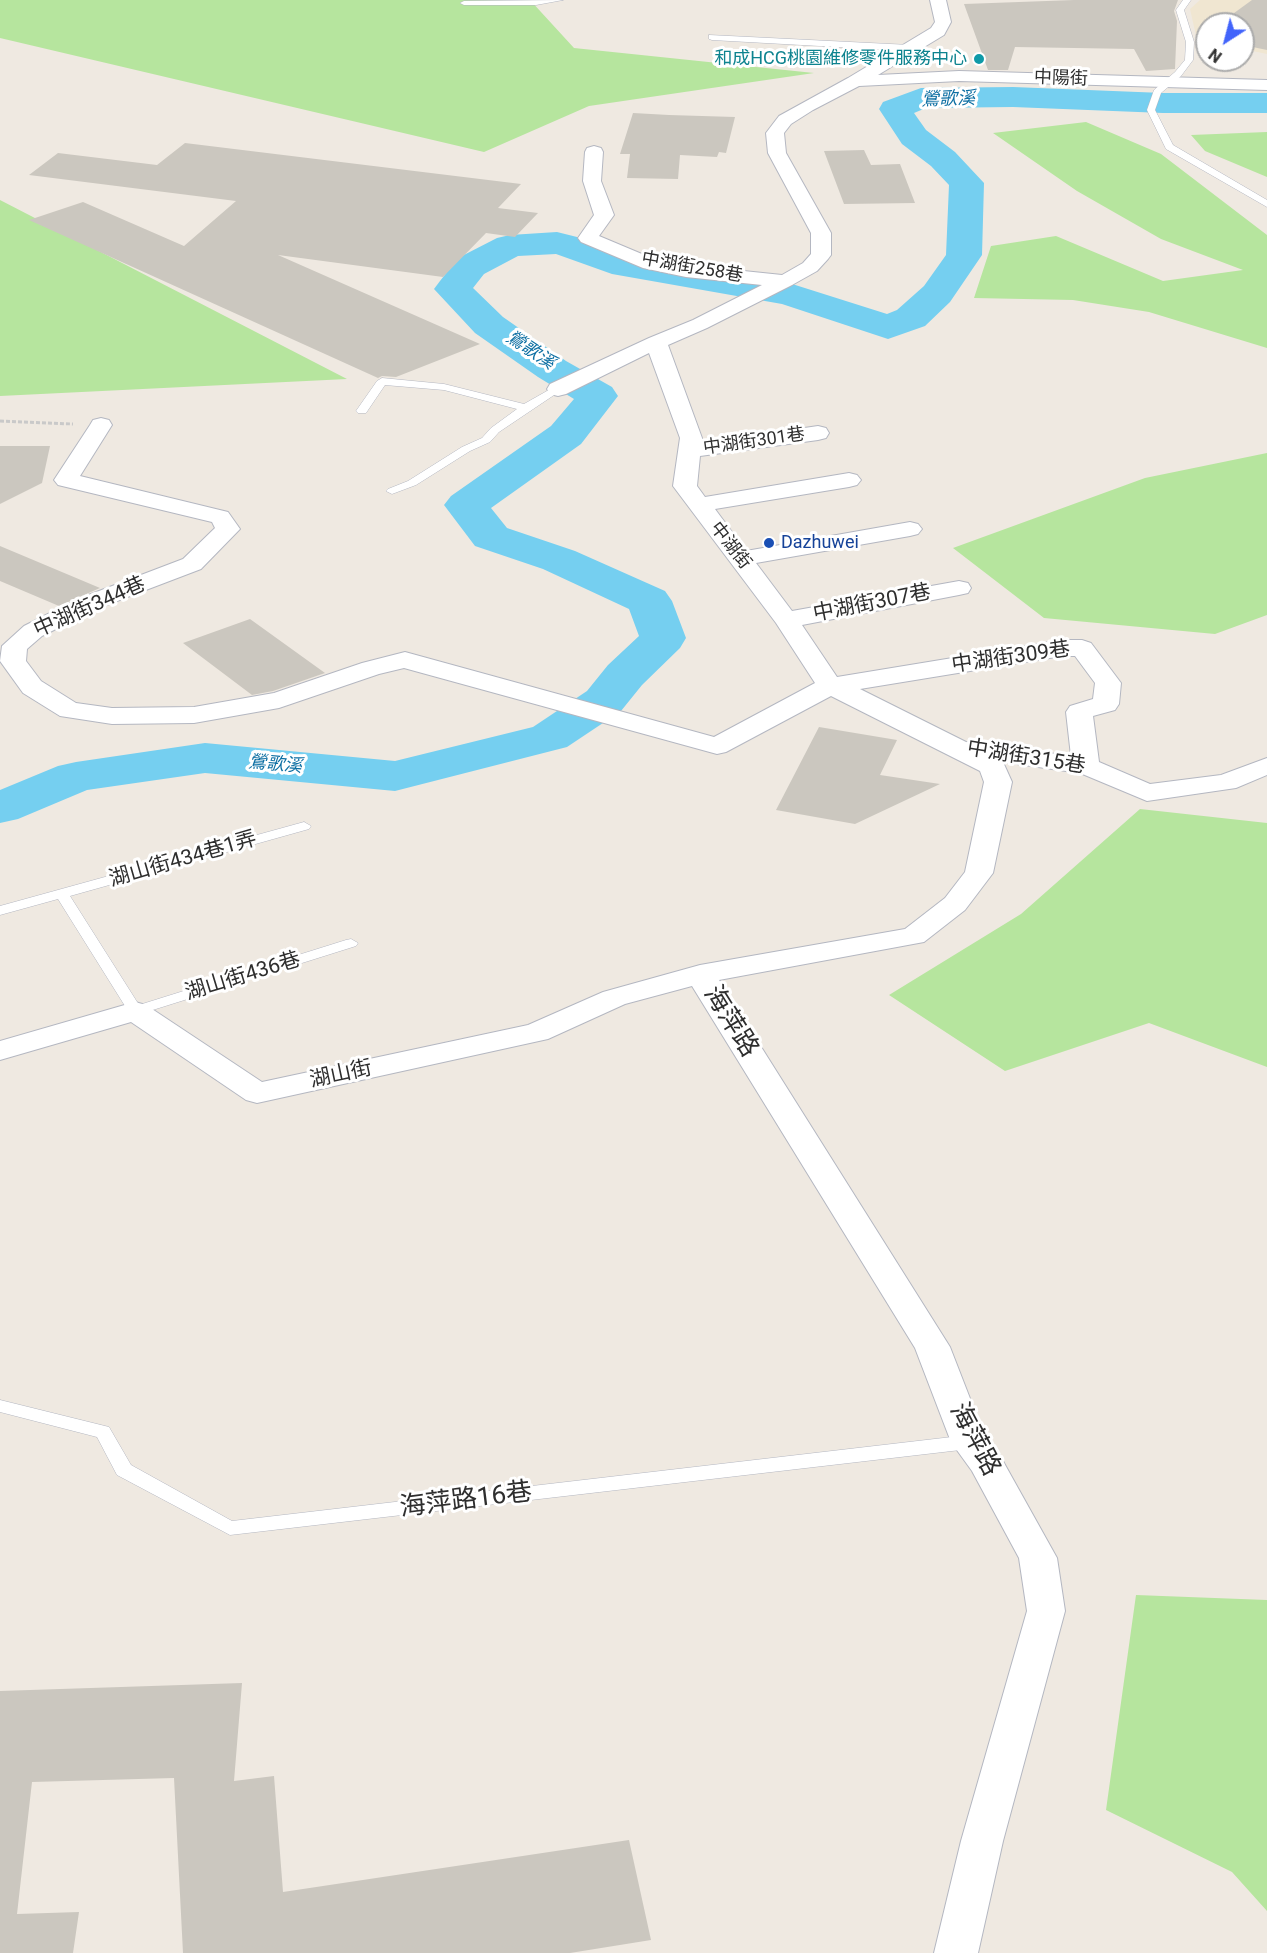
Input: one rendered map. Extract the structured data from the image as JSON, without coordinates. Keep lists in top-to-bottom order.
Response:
{
  "streets": {
    "street": [
      "中陽街",
      "中湖街258巷",
      "中湖街301巷",
      "中湖街",
      "中湖街307巷",
      "中湖街344巷",
      "中湖街309巷",
      "中湖街315巷",
      "海萍路",
      "湖山街"
    ],
    "lane": ["湖山街434巷1弄", "湖山街436巷", "海萍路16巷"]
  },
  "crossings": [
    ["中湖街301巷", "中湖街"],
    ["中湖街", "中湖街307巷"],
    ["中湖街", "中湖街344巷"],
    ["中湖街", "中湖街309巷"],
    ["中湖街344巷", "中湖街309巷"],
    ["中湖街309巷", "中湖街315巷"],
    ["湖山街436巷", "湖山街"],
    ["海萍路", "湖山街"],
    ["海萍路", "海萍路16巷"]
  ],
  "water": ["鶯歌溪"],
  "places": ["和成HCG桃園維修零件服務中心", "Dazhuwei"],
  "north": "bottom left"
}
